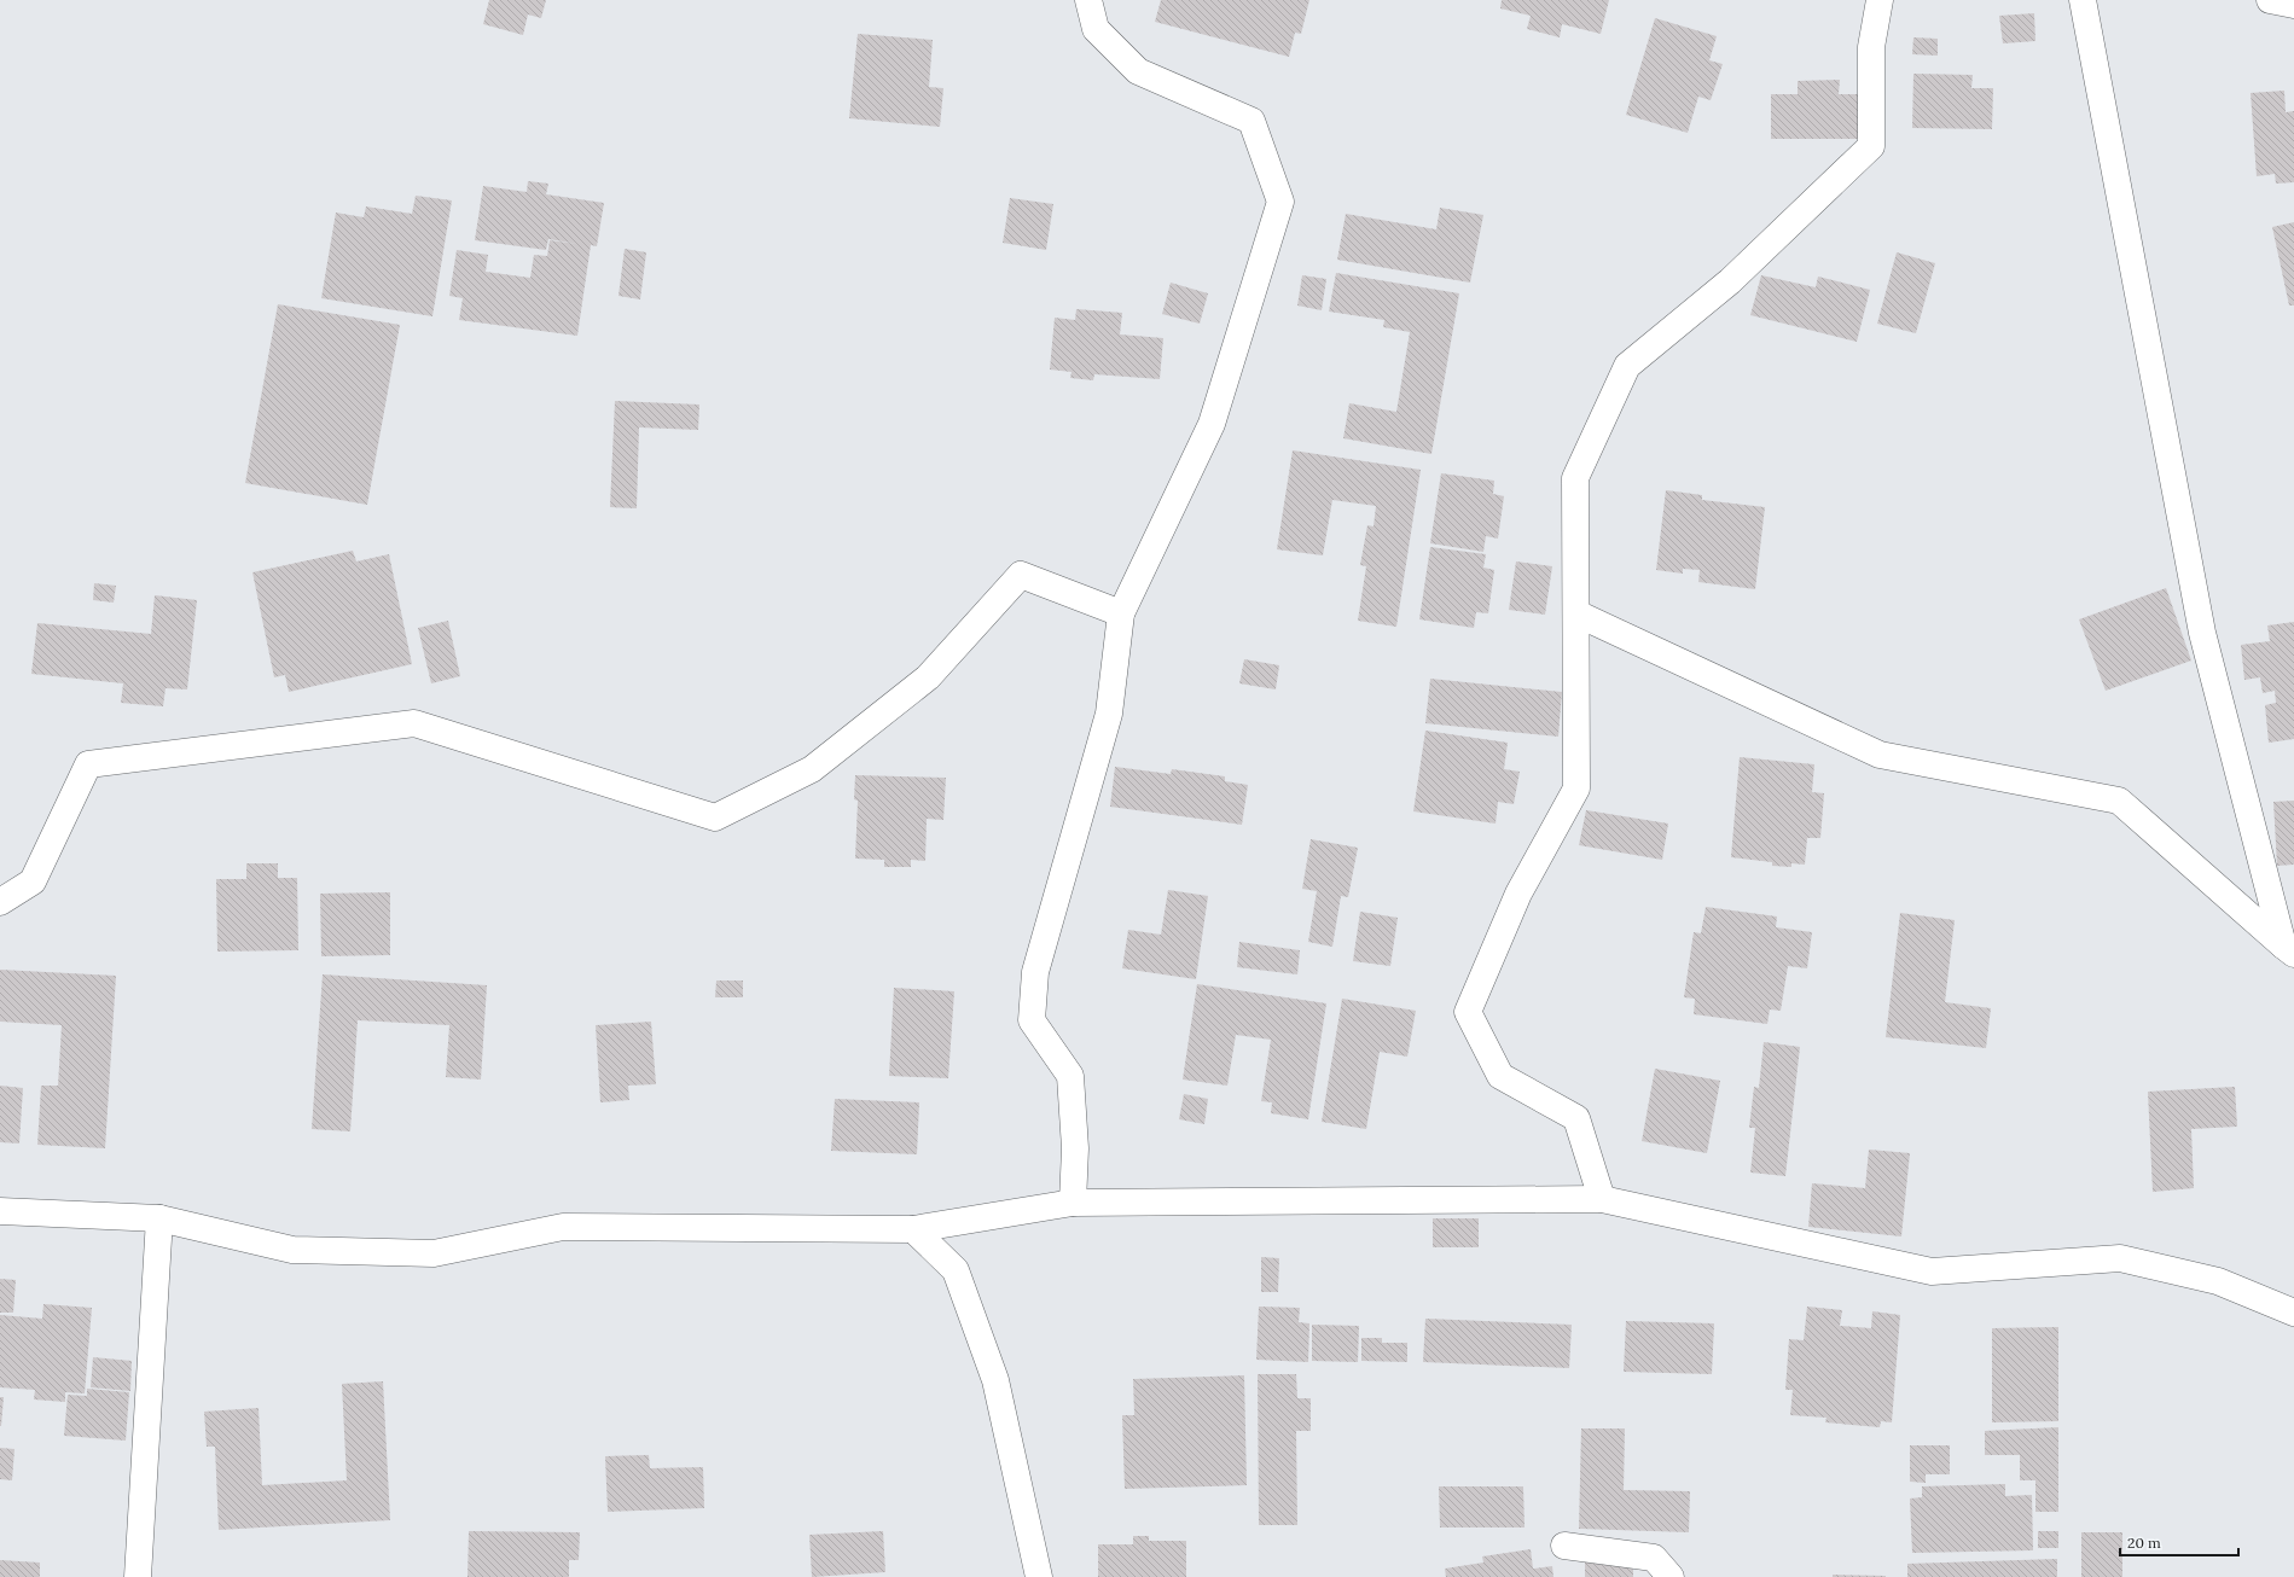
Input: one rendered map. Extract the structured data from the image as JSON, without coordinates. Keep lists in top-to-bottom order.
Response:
{
  "scale_bar": "20 m"
}
